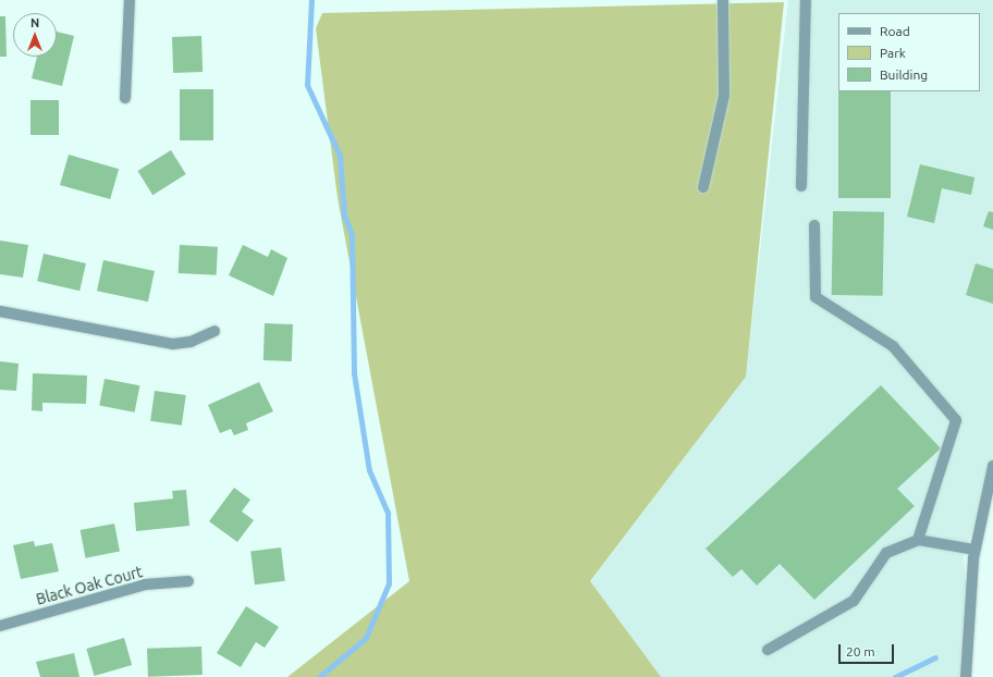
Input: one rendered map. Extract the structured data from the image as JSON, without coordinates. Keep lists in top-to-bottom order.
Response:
{
  "streets": {
    "street": ["Black Oak Court"]
  },
  "legend": ["Road", "Park", "Building"],
  "scale_bar": "20 m",
  "north": "top"
}
